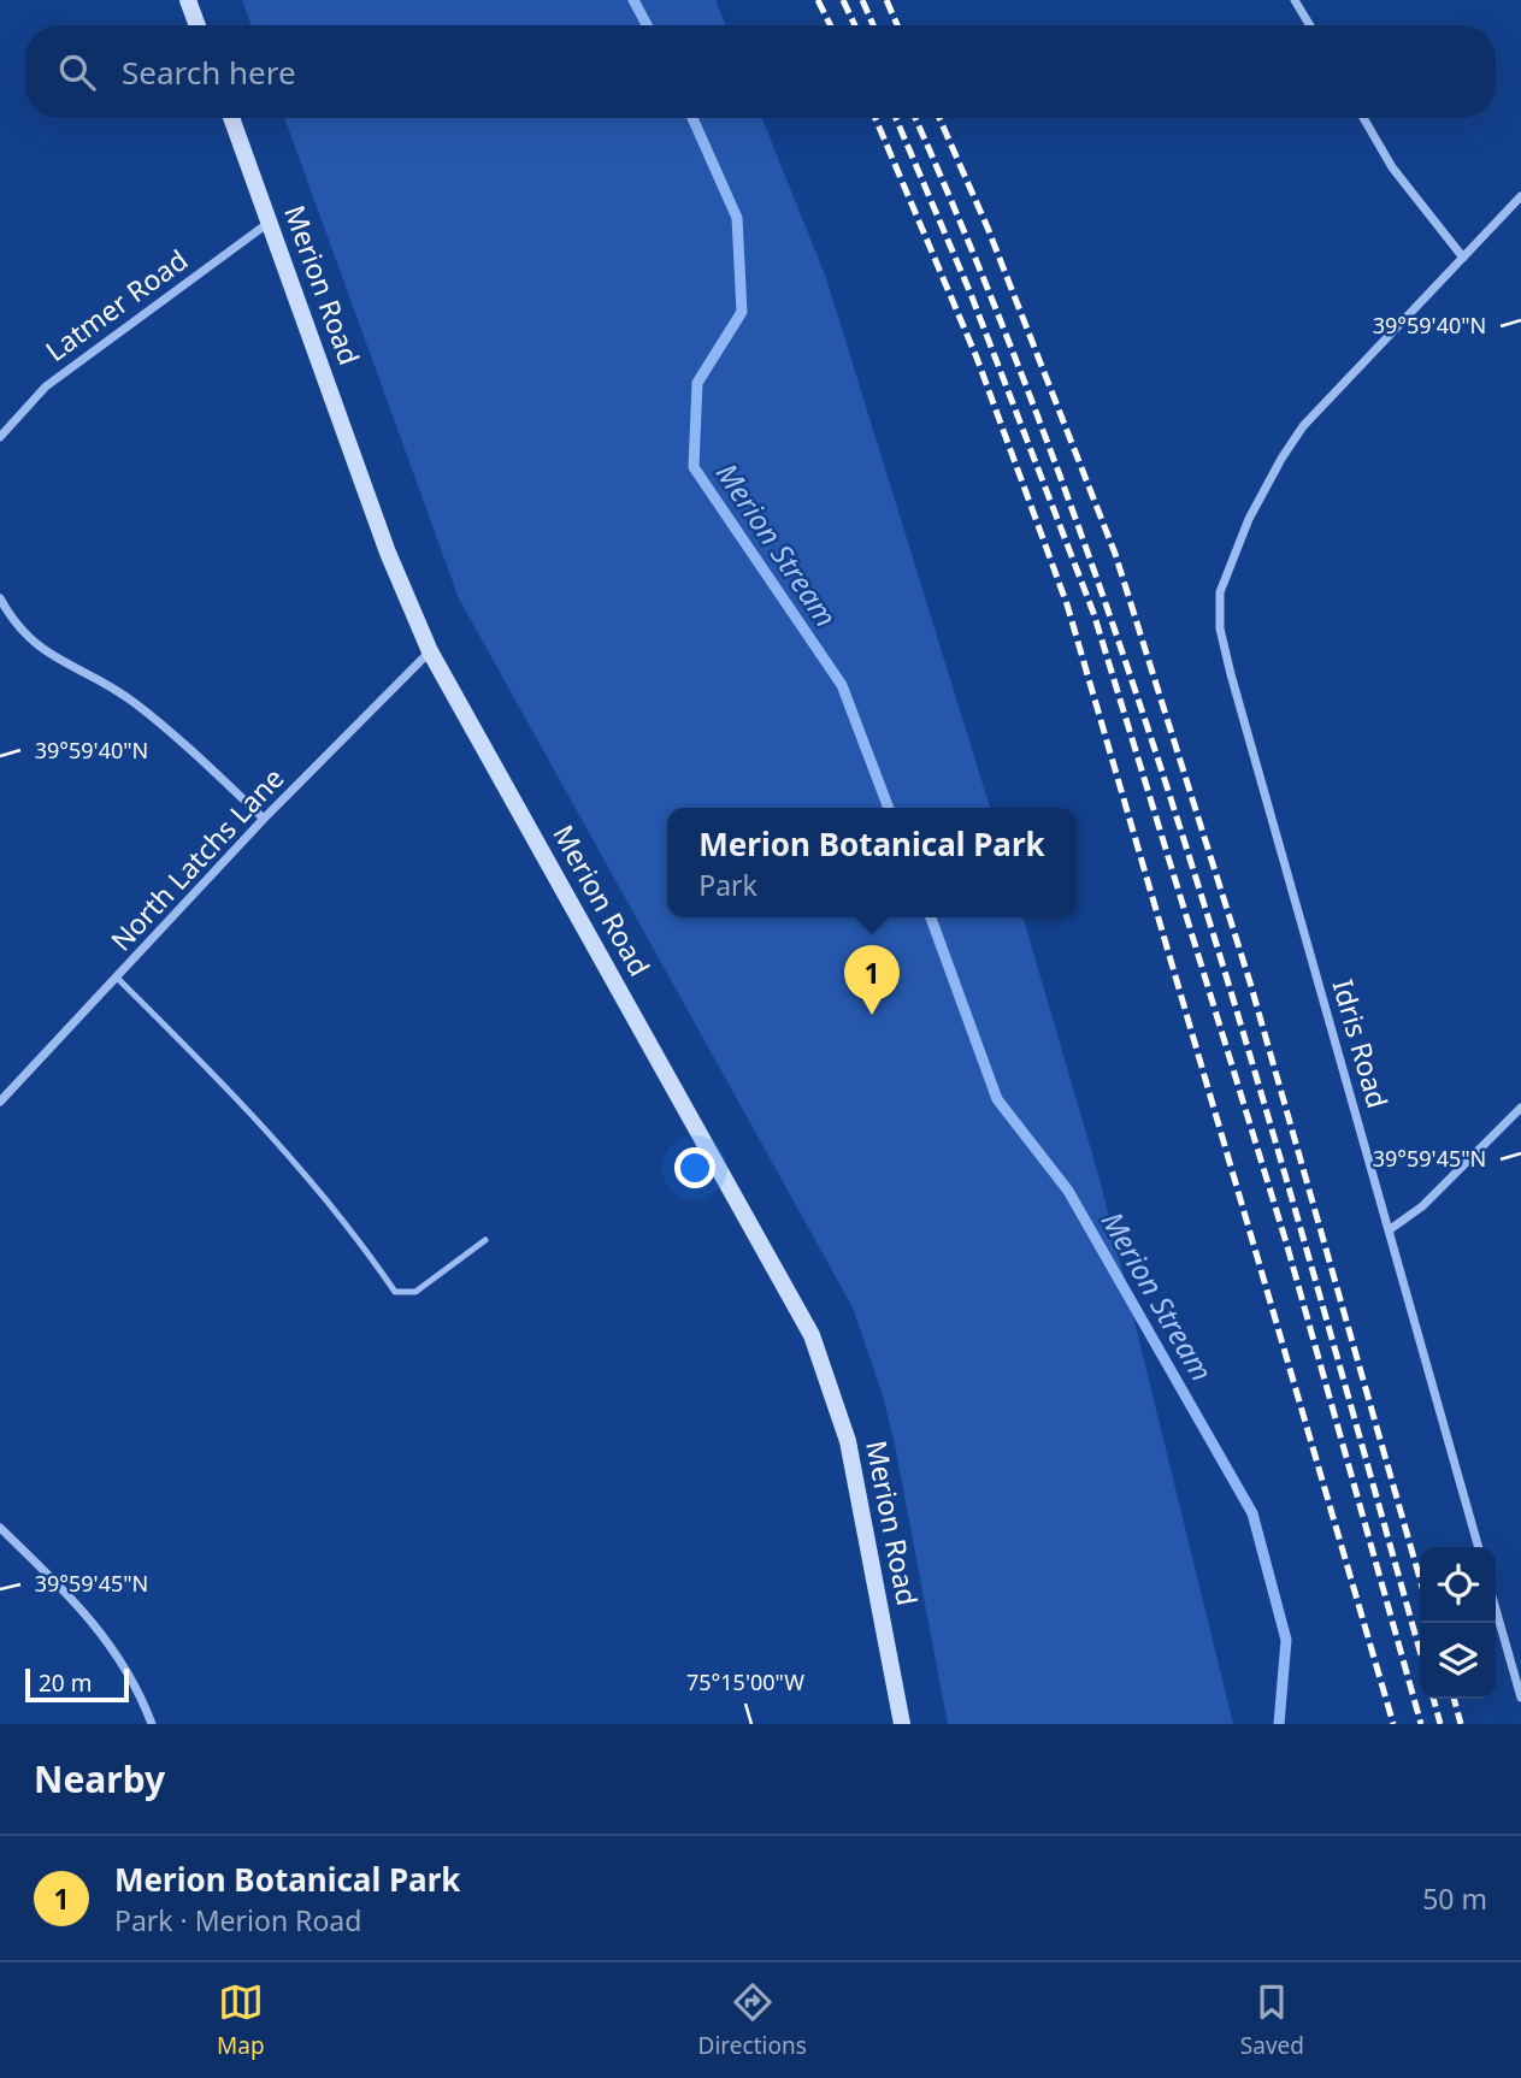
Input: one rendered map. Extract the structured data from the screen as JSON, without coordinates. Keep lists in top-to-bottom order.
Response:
{
  "streets": {
    "street": [
      "Merion Road",
      "Latmer Road",
      "North Latchs Lane",
      "Idris Road"
    ]
  },
  "crossings": [
    ["Merion Road", "Latmer Road"],
    ["Merion Road", "North Latchs Lane"]
  ],
  "water": ["Merion Stream"],
  "scale_bar": "20 m",
  "page": {
    "search": "Search here",
    "popup": ["Merion Botanical Park", "Park"],
    "pins": "1",
    "scale": "20 m",
    "heading": "Nearby",
    "list": [
      {
        "mark": "1",
        "name": "Merion Botanical Park",
        "note": "Park · Merion Road",
        "value": "50 m"
      }
    ],
    "nav": ["Map", "Directions", "Saved"]
  },
  "coordinates": ["39°59'40\"N", "39°59'45\"N", "75°15'00\"W"]
}
